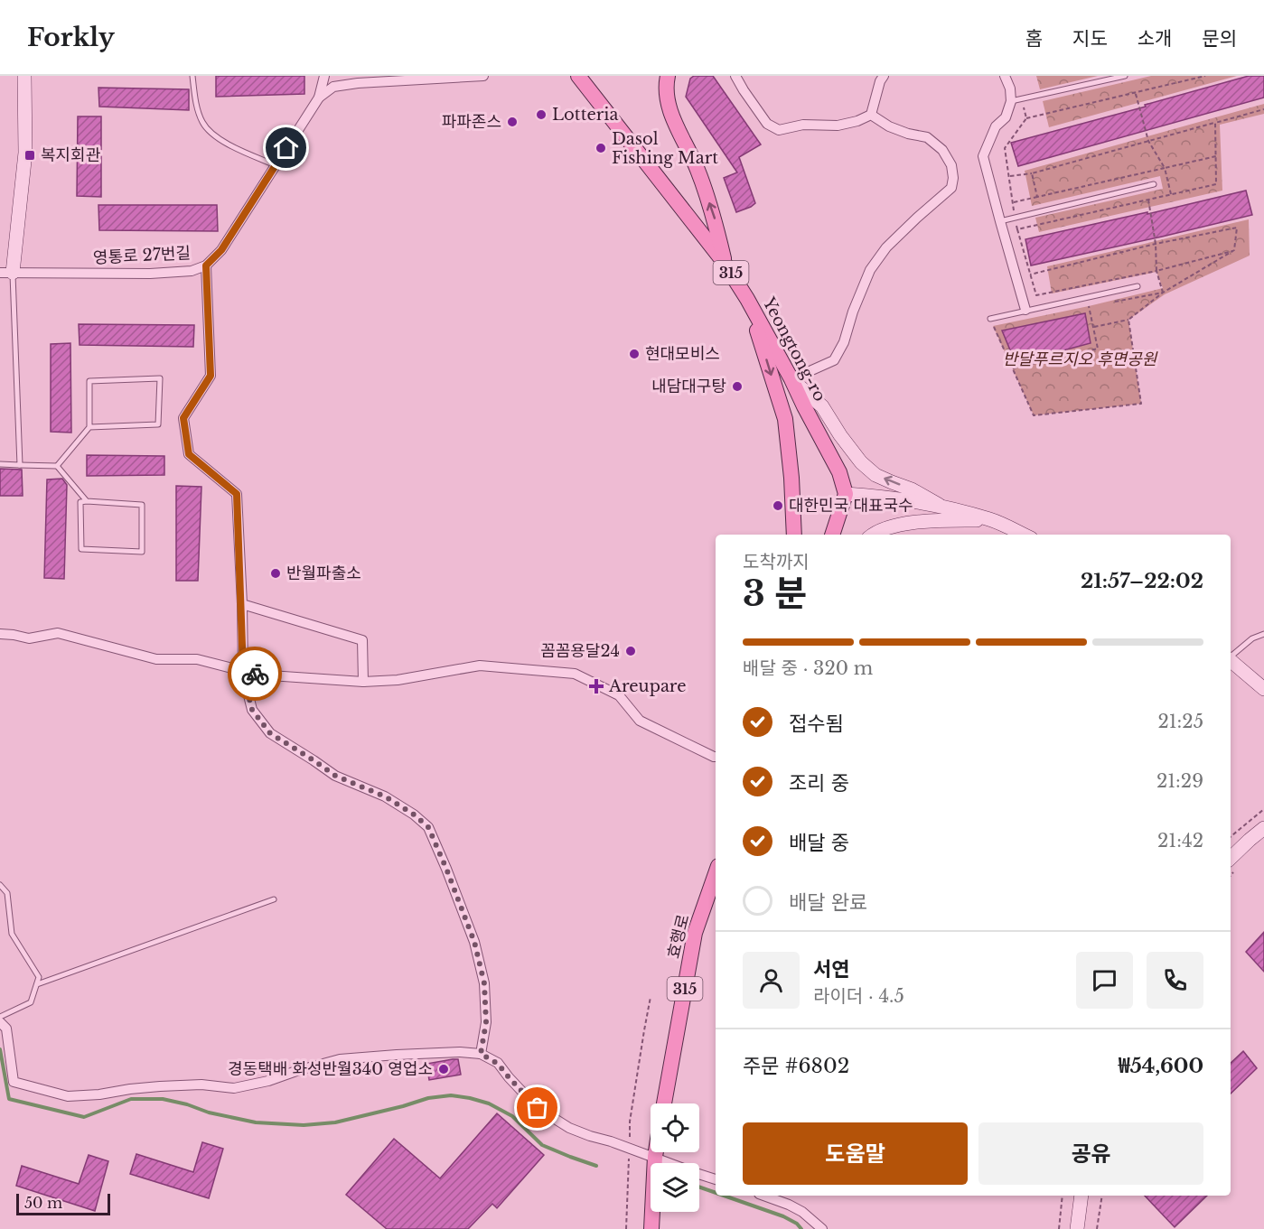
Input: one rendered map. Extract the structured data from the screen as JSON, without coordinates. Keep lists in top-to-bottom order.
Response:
{
  "streets": {
    "main road": ["315", "Yeongtong-ro", "효행로"],
    "street": ["영통로 27번길"]
  },
  "crossings": [
    ["315", "Yeongtong-ro"]
  ],
  "parks": ["반달푸르지오 후면공원"],
  "places": {
    "other": [
      "Lotteria",
      "파파존스",
      "Dasol Fishing Mart",
      "현대모비스",
      "내담대구탕",
      "대한민국 대표국수",
      "반월파출소",
      "꼼꼼용달24",
      "경동택배 화성반월340 영업소"
    ],
    "transit": ["복지회관"],
    "health": ["Areupare"]
  },
  "scale_bar": "50 m",
  "page": {
    "header": "Forkly",
    "nav": [
      "홈",
      "지도",
      "소개",
      "문의"
    ],
    "heading": ["3 분", "도착까지", "21:57–22:02"],
    "panel": [
      "서연",
      "라이더 · 4.5",
      "주문 #6802",
      "₩54,600"
    ],
    "bar": "배달 중 · 320 m",
    "list": [
      ["접수됨", "21:25"],
      ["조리 중", "21:29"],
      ["배달 중", "21:42"],
      "배달 완료"
    ],
    "buttons": ["도움말", "공유"],
    "scale": "50 m"
  }
}
